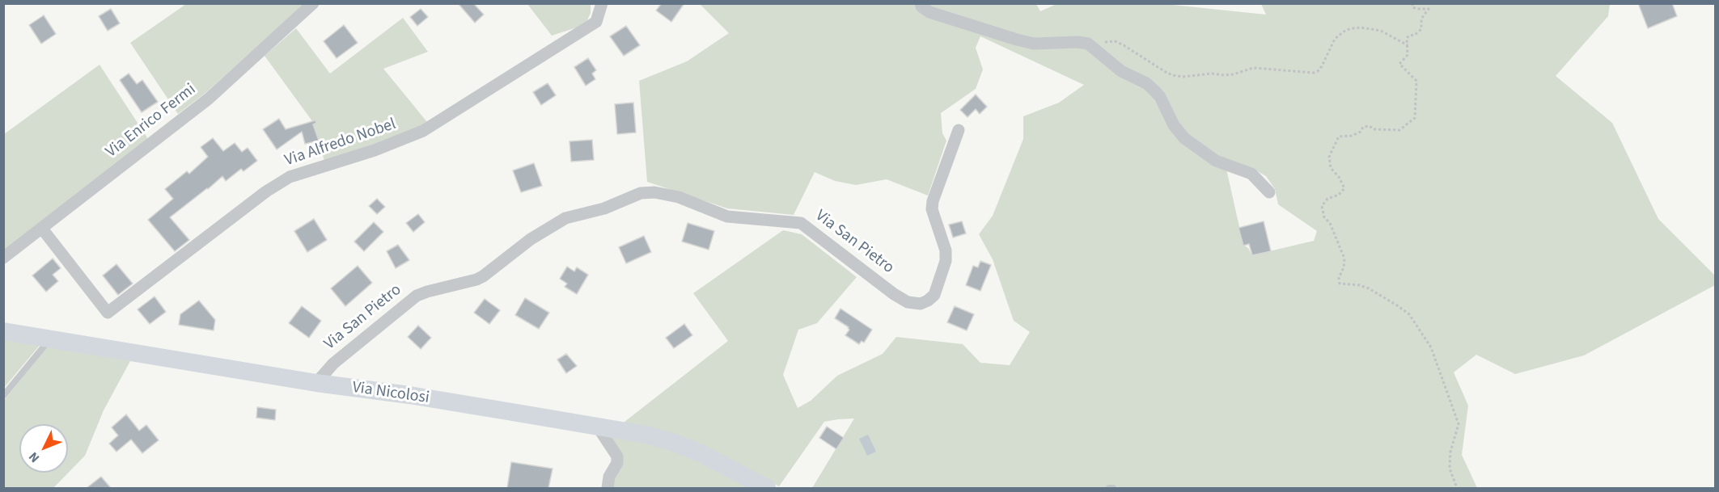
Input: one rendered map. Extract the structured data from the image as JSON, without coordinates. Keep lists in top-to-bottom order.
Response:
{
  "streets": {
    "main road": ["Via Nicolosi"],
    "street": ["Via Enrico Fermi", "Via Alfredo Nobel", "Via San Pietro"]
  },
  "crossings": [
    ["Via Enrico Fermi", "Via Alfredo Nobel"],
    ["Via San Pietro", "Via Nicolosi"]
  ],
  "north": "bottom left"
}
